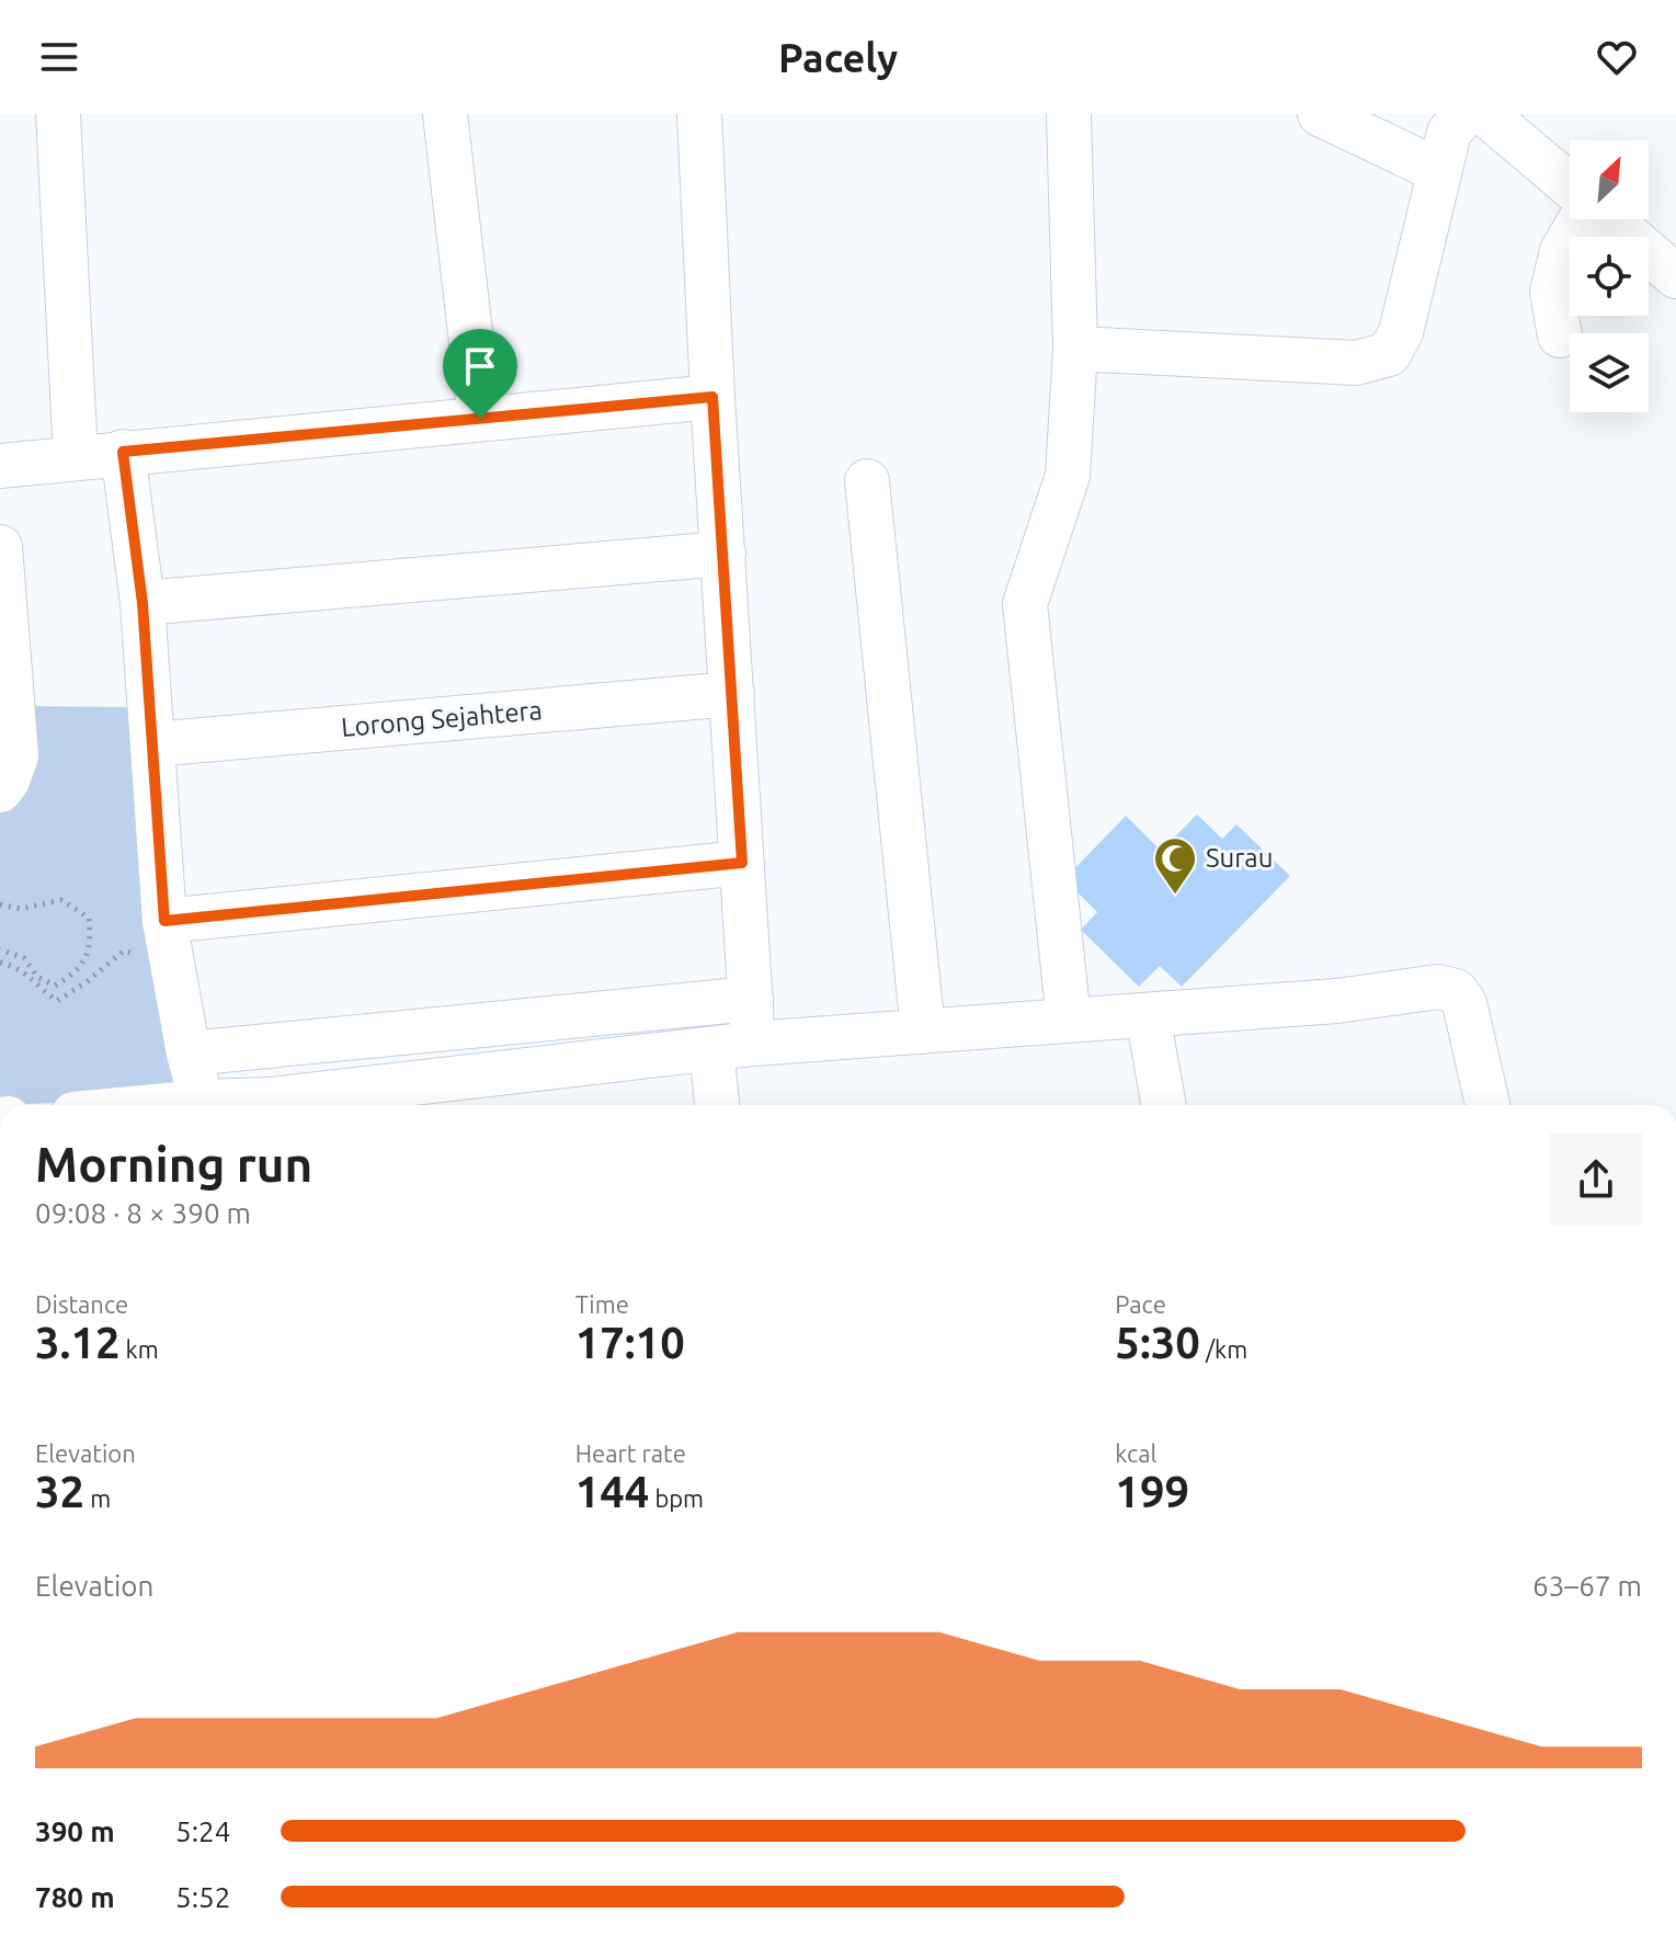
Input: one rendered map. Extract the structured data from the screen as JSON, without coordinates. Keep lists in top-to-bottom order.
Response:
{
  "streets": {
    "street": ["Lorong Sejahtera"]
  },
  "places": {
    "mosque": ["Surau"]
  },
  "north": "top right",
  "page": {
    "header": "Pacely",
    "heading": ["Morning run", "09:08 · 8 × 390 m"],
    "stats": [
      ["Distance", "3.12 km"],
      ["Time", "17:10"],
      ["Pace", "5:30 /km"],
      ["Elevation", "32 m"],
      ["Heart rate", "144 bpm"],
      ["kcal", "199"]
    ],
    "chart": ["Elevation", "63–67 m"],
    "list": [
      {
        "name": "390 m",
        "note": "5:24"
      },
      {
        "name": "780 m",
        "note": "5:52"
      }
    ]
  }
}
